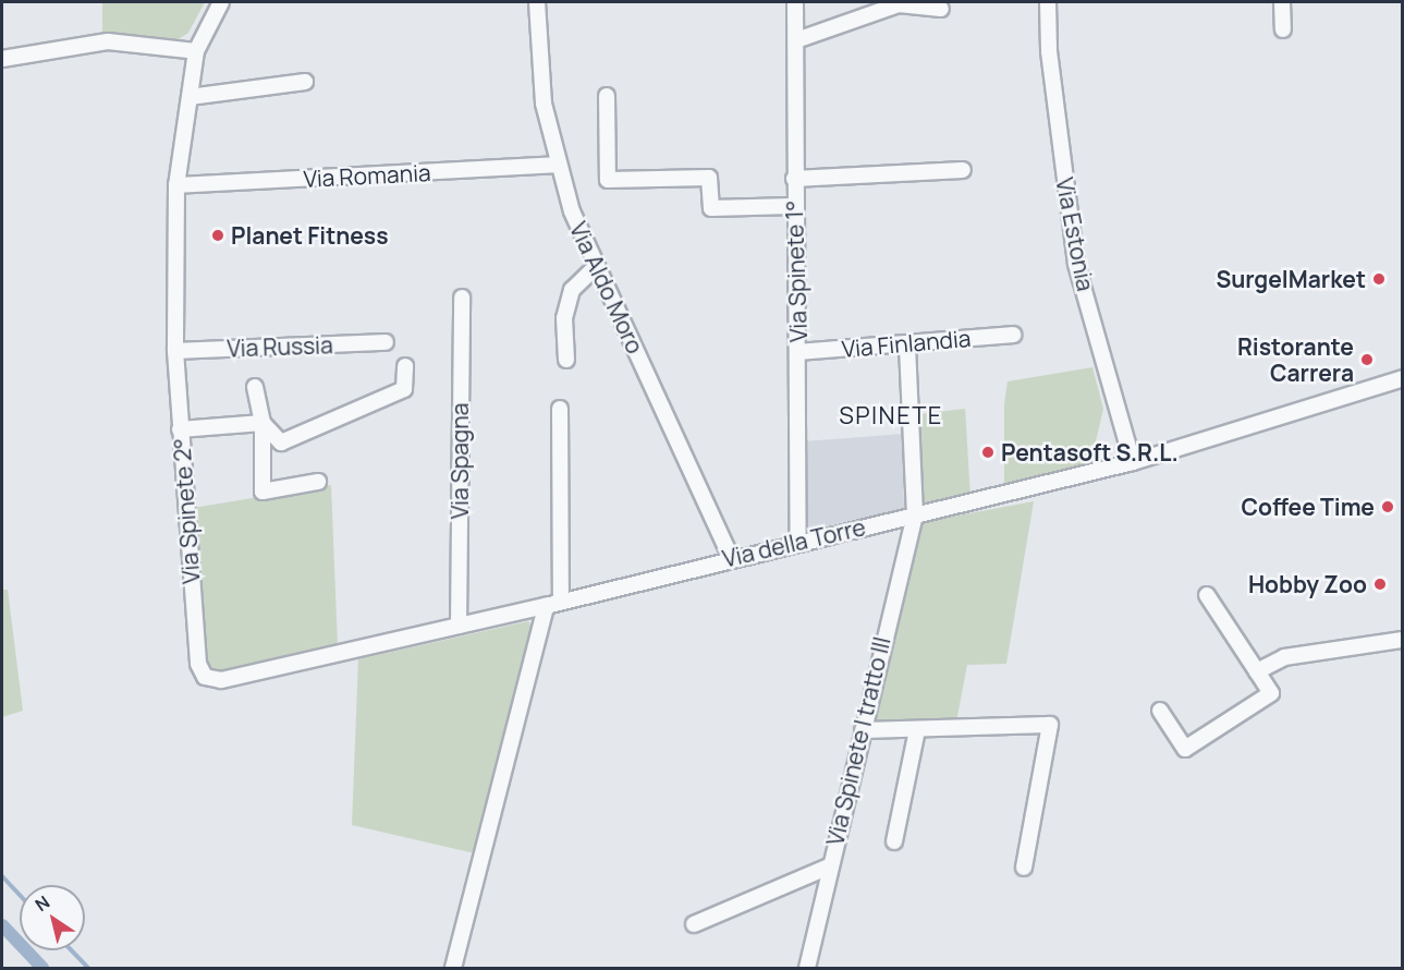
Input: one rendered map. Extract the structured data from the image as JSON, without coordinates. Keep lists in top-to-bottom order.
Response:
{
  "streets": {
    "street": [
      "Via Romania",
      "Via Estonia",
      "Via Spinete 1°",
      "Via Aldo Moro",
      "Via Finlandia",
      "Via Russia",
      "Via Spagna",
      "Via Spinete 2°",
      "Via della Torre",
      "Via Spinete I tratto III"
    ]
  },
  "crossings": [
    ["Via Romania", "Via Aldo Moro"],
    ["Via Romania", "Via Spinete 2°"],
    ["Via Estonia", "Via della Torre"],
    ["Via Spinete 1°", "Via Finlandia"],
    ["Via Spinete 1°", "Via della Torre"],
    ["Via Aldo Moro", "Via della Torre"],
    ["Via Finlandia", "Via Spinete I tratto III"],
    ["Via Russia", "Via Spinete 2°"],
    ["Via Spagna", "Via Spinete 2°"],
    ["Via Spinete 2°", "Via della Torre"],
    ["Via della Torre", "Via Spinete I tratto III"]
  ],
  "districts": ["SPINETE"],
  "places": [
    "Planet Fitness",
    "SurgelMarket",
    "Ristorante Carrera",
    "Pentasoft S.R.L.",
    "Coffee Time",
    "Hobby Zoo"
  ],
  "north": "top left"
}
